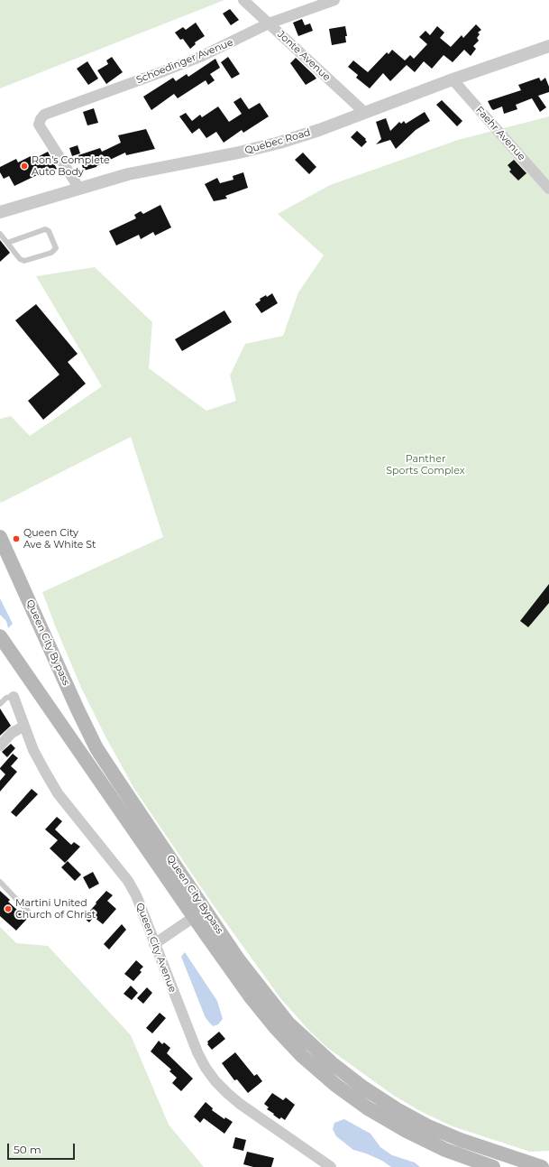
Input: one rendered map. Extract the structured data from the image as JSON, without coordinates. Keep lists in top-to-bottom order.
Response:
{
  "streets": {
    "main road": ["Queen City Bypass"],
    "street": [
      "Jonte Avenue",
      "Schoedinger Avenue",
      "Faehr Avenue",
      "Quebec Road",
      "Queen City Avenue"
    ]
  },
  "crossings": [
    ["Jonte Avenue", "Schoedinger Avenue"],
    ["Jonte Avenue", "Quebec Road"],
    ["Schoedinger Avenue", "Quebec Road"],
    ["Faehr Avenue", "Quebec Road"]
  ],
  "parks": ["Panther Sports Complex"],
  "places": ["Ron’s Complete Auto Body", "Queen City Ave & White St", "Martini United Church of Christ"],
  "scale_bar": "50 m"
}
